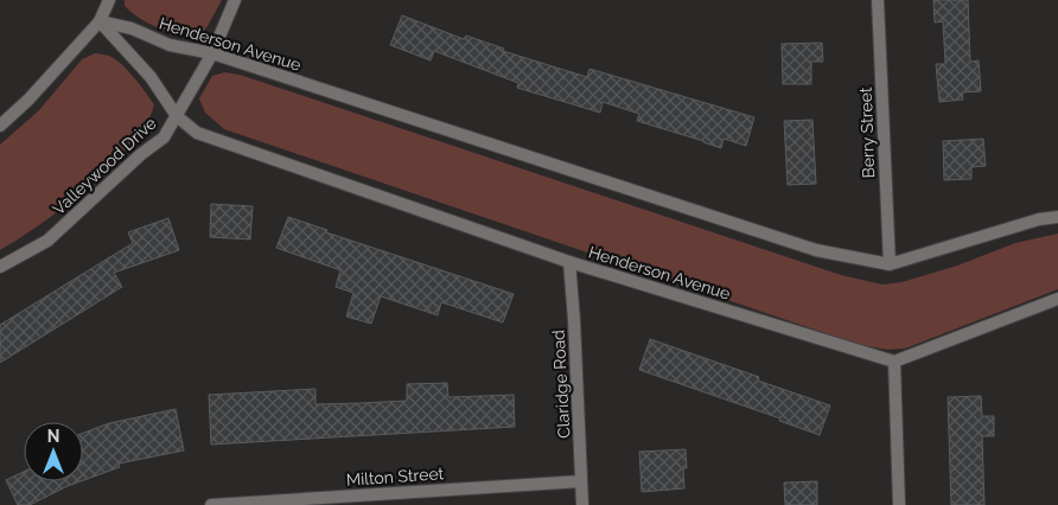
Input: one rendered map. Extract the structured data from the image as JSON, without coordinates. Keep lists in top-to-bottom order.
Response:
{
  "streets": {
    "street": [
      "Henderson Avenue",
      "Berry Street",
      "Valleywood Drive",
      "Claridge Road",
      "Milton Street"
    ]
  },
  "crossings": [
    ["Henderson Avenue", "Berry Street"],
    ["Henderson Avenue", "Valleywood Drive"],
    ["Henderson Avenue", "Claridge Road"],
    ["Claridge Road", "Milton Street"]
  ],
  "north": "top"
}
